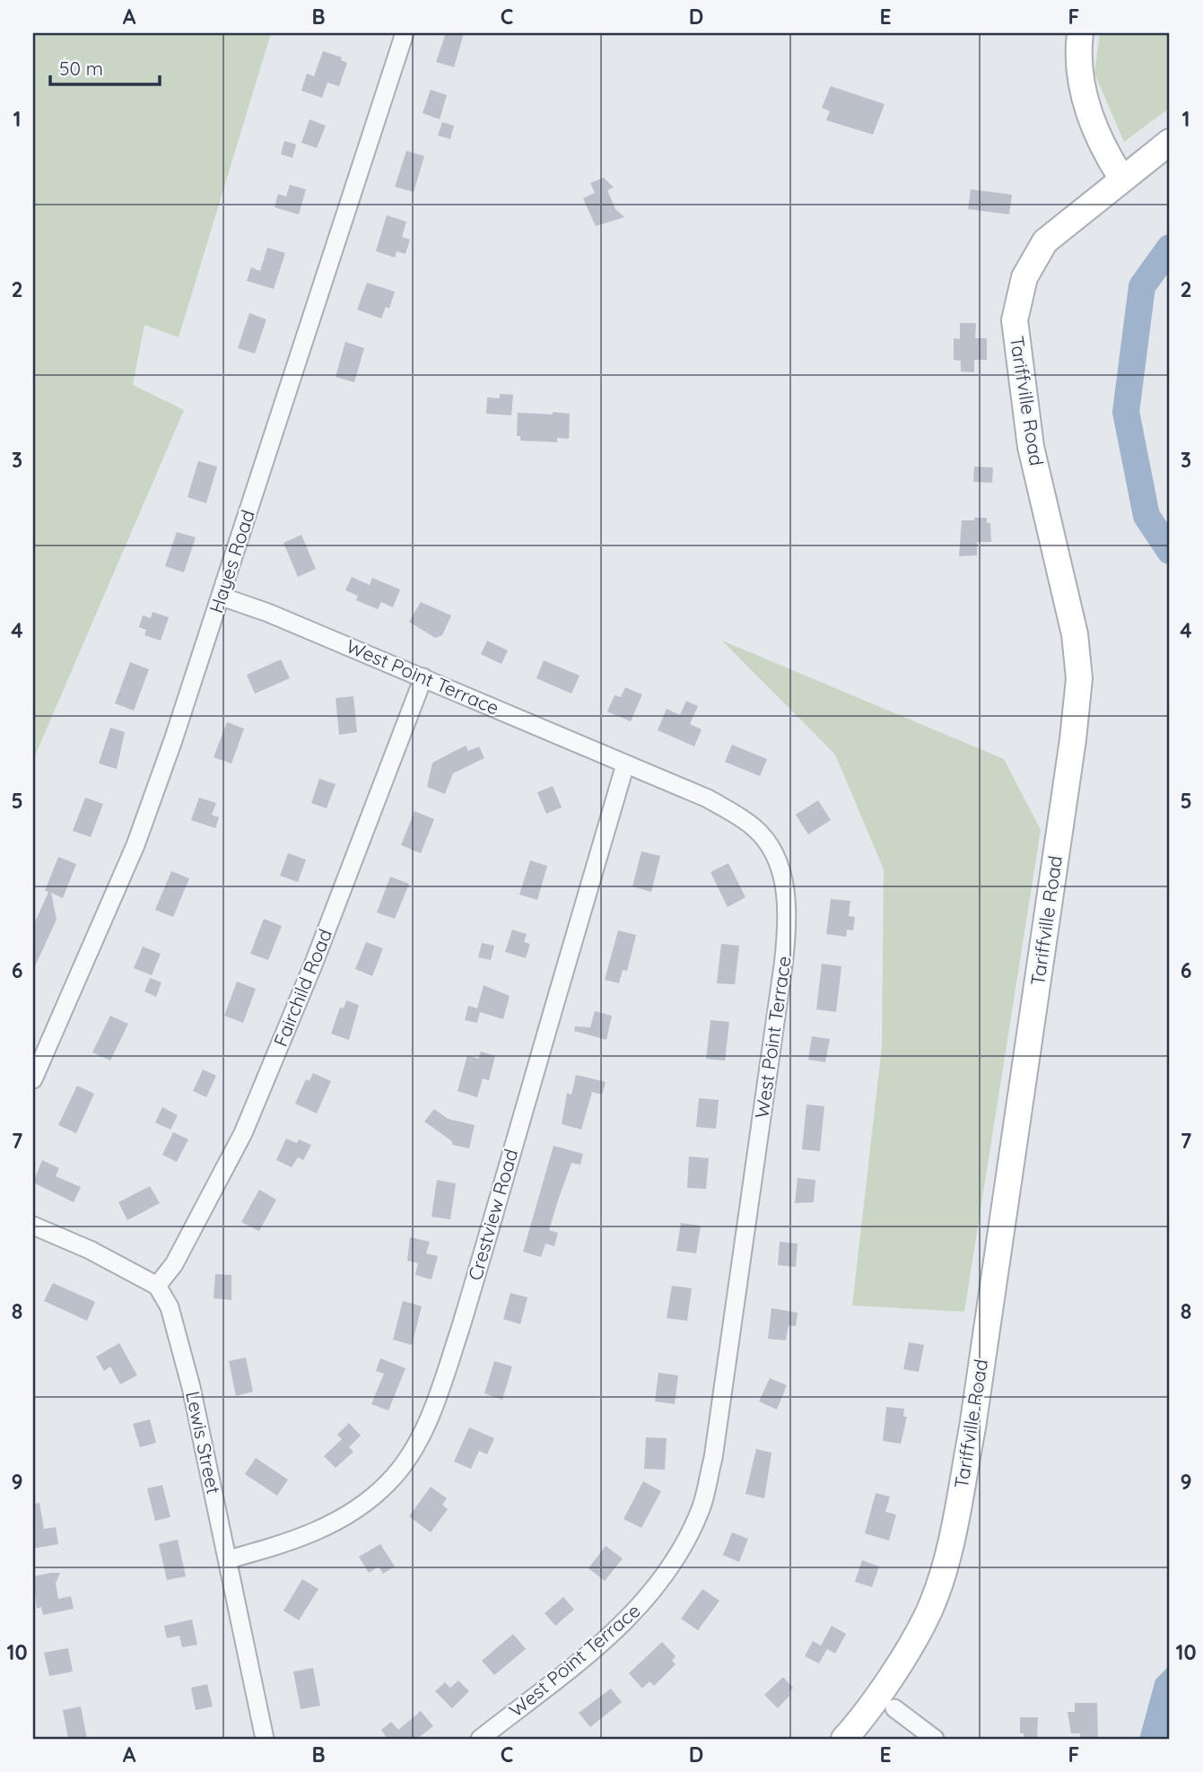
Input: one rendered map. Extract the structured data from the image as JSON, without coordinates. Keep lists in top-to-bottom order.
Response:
{
  "streets": {
    "main road": ["Tariffville Road"],
    "street": [
      "Hayes Road",
      "West Point Terrace",
      "Fairchild Road",
      "Crestview Road",
      "Lewis Street"
    ]
  },
  "crossings": [
    ["Hayes Road", "West Point Terrace"],
    ["West Point Terrace", "Fairchild Road"],
    ["West Point Terrace", "Crestview Road"],
    ["Fairchild Road", "Lewis Street"],
    ["Crestview Road", "Lewis Street"]
  ],
  "scale_bar": "50 m",
  "grid": {
    "columns": [
      "A",
      "B",
      "C",
      "D",
      "E",
      "F"
    ],
    "rows": [
      "1",
      "2",
      "3",
      "4",
      "5",
      "6",
      "7",
      "8",
      "9",
      "10"
    ]
  }
}
